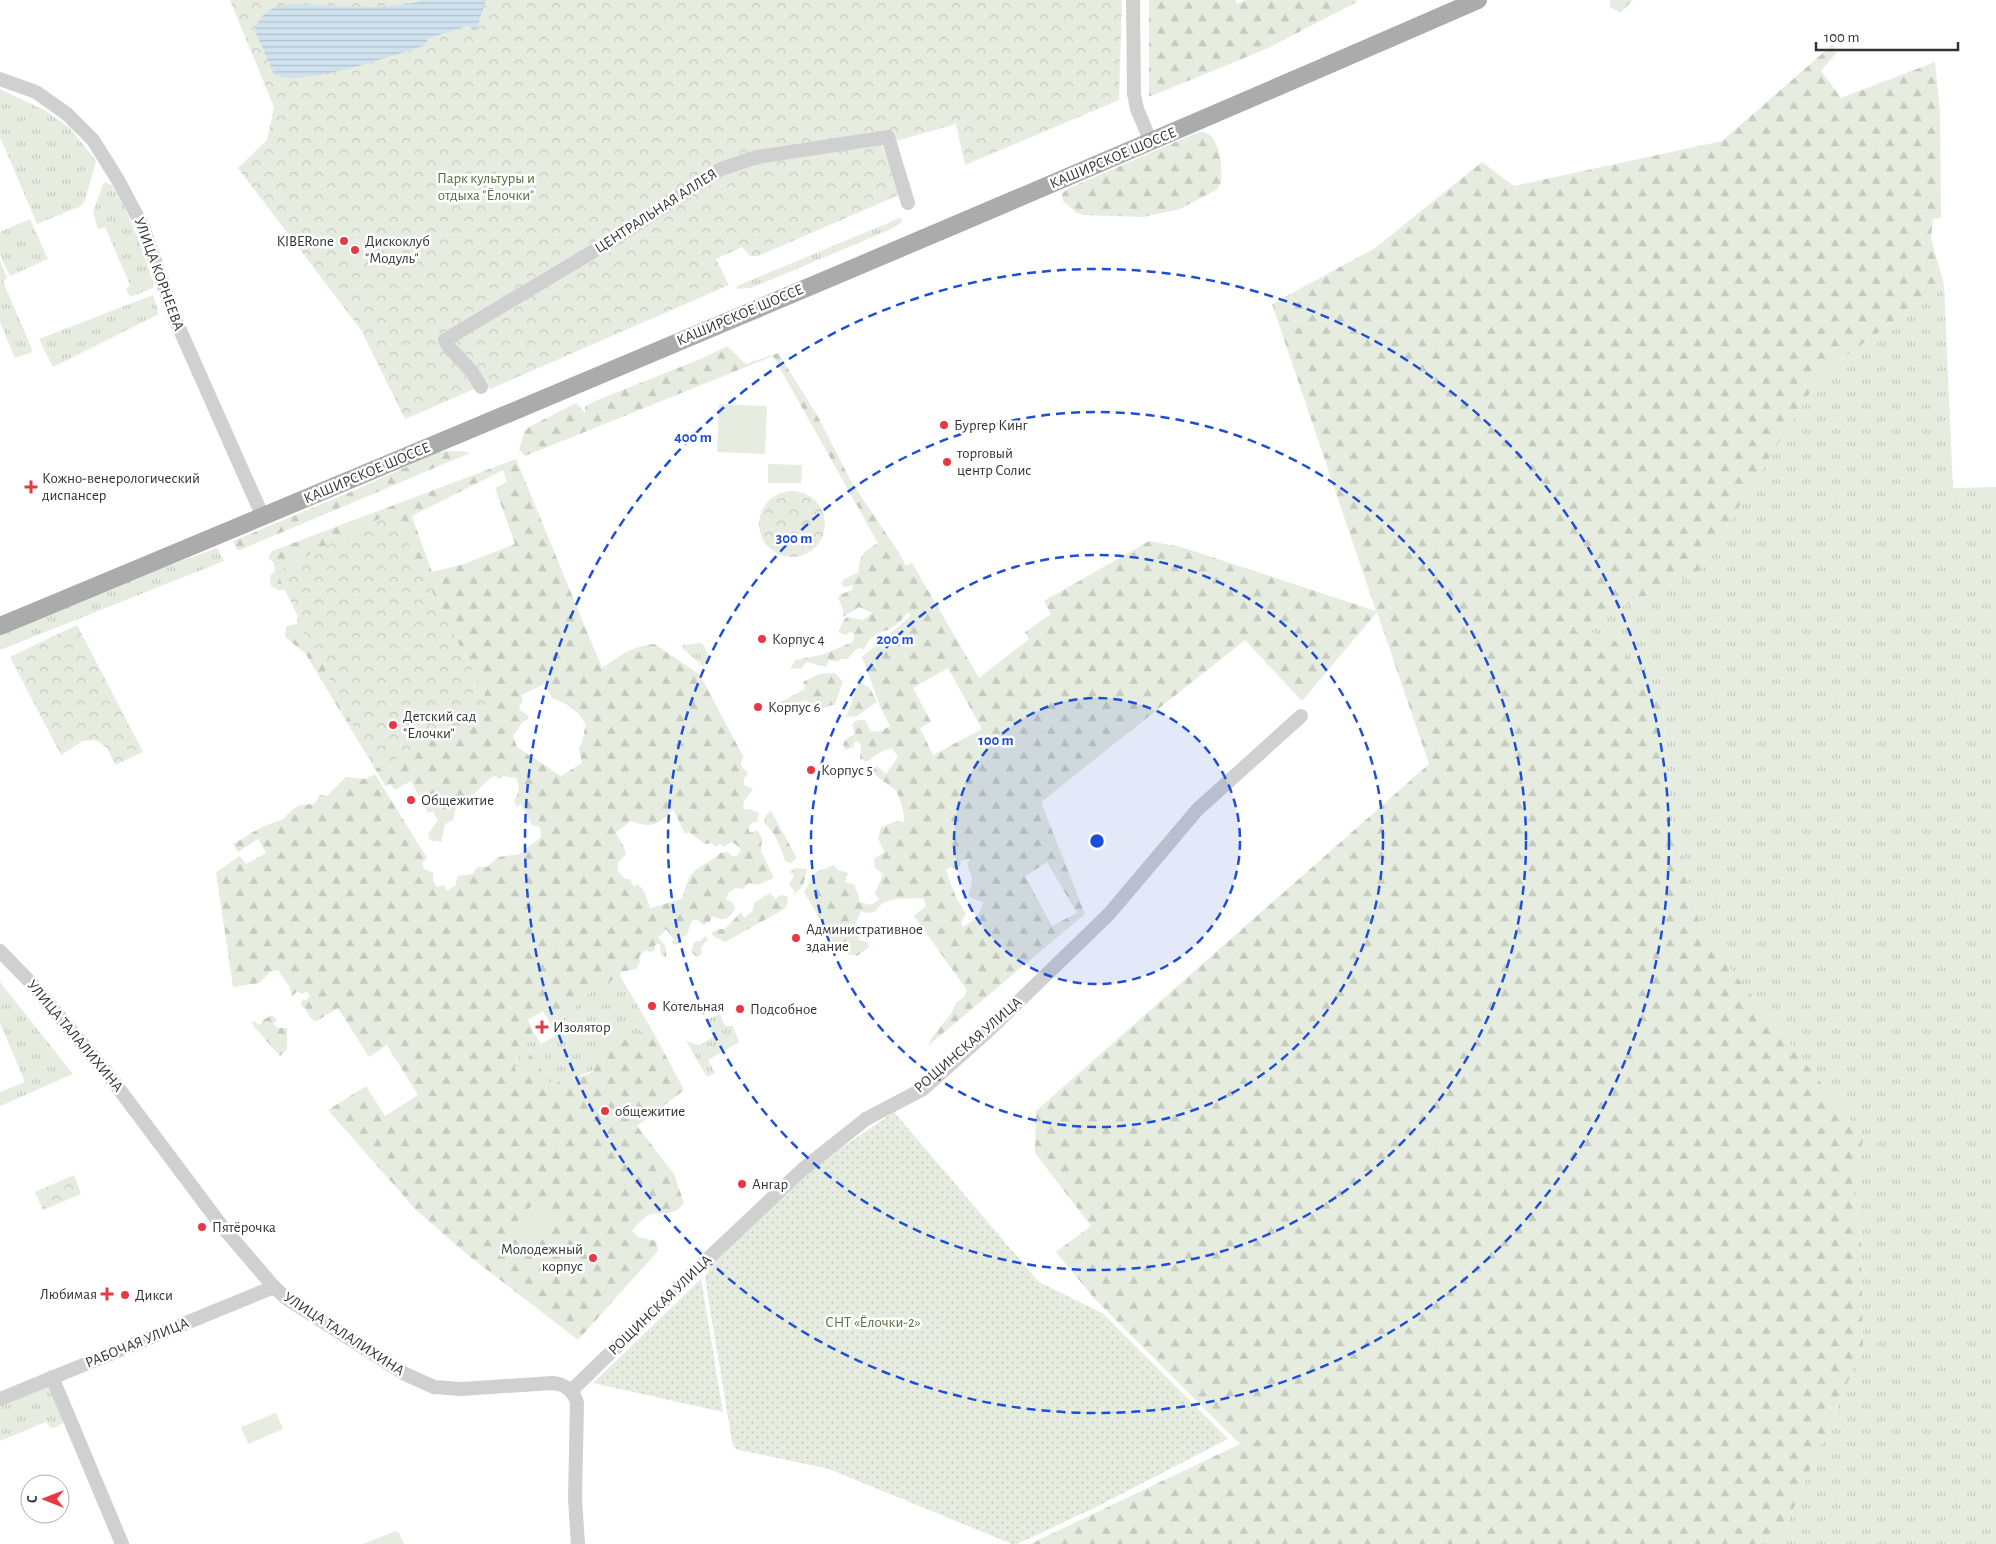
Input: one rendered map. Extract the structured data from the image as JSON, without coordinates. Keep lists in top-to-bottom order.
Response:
{
  "streets": {
    "main road": ["КАШИРСКОЕ ШОССЕ"],
    "street": [
      "ЦЕНТРАЛЬНАЯ АЛЛЕЯ",
      "УЛИЦА КОРНЕЕВА",
      "УЛИЦА ТАЛАЛИХИНА",
      "РОЩИНСКАЯ УЛИЦА",
      "РАБОЧАЯ УЛИЦА"
    ]
  },
  "crossings": [
    ["КАШИРСКОЕ ШОССЕ", "УЛИЦА КОРНЕЕВА"],
    ["УЛИЦА ТАЛАЛИХИНА", "РОЩИНСКАЯ УЛИЦА"],
    ["УЛИЦА ТАЛАЛИХИНА", "РАБОЧАЯ УЛИЦА"]
  ],
  "parks": ["Парк культуры и отдыха \"Ёлочки\"", "СНТ «Ёлочки-2»"],
  "places": {
    "other": [
      "KIBERone",
      "Дискоклуб \"Модуль\"",
      "Бургер Кинг",
      "торговый центр Солис",
      "Корпус 4",
      "Корпус 6",
      "Детский сад \"Елочки\"",
      "Корпус 5",
      "Общежитие",
      "Административное здание",
      "Котельная",
      "Подсобное",
      "общежитие",
      "Ангар",
      "Пятёрочка",
      "Молодежный корпус",
      "Дикси"
    ],
    "health": ["Кожно-венерологический диспансер", "Изолятор", "Любимая"]
  },
  "scale_bar": "100 m",
  "north": "left",
  "rings": [
    "400 m",
    "300 m",
    "200 m",
    "100 m"
  ]
}
